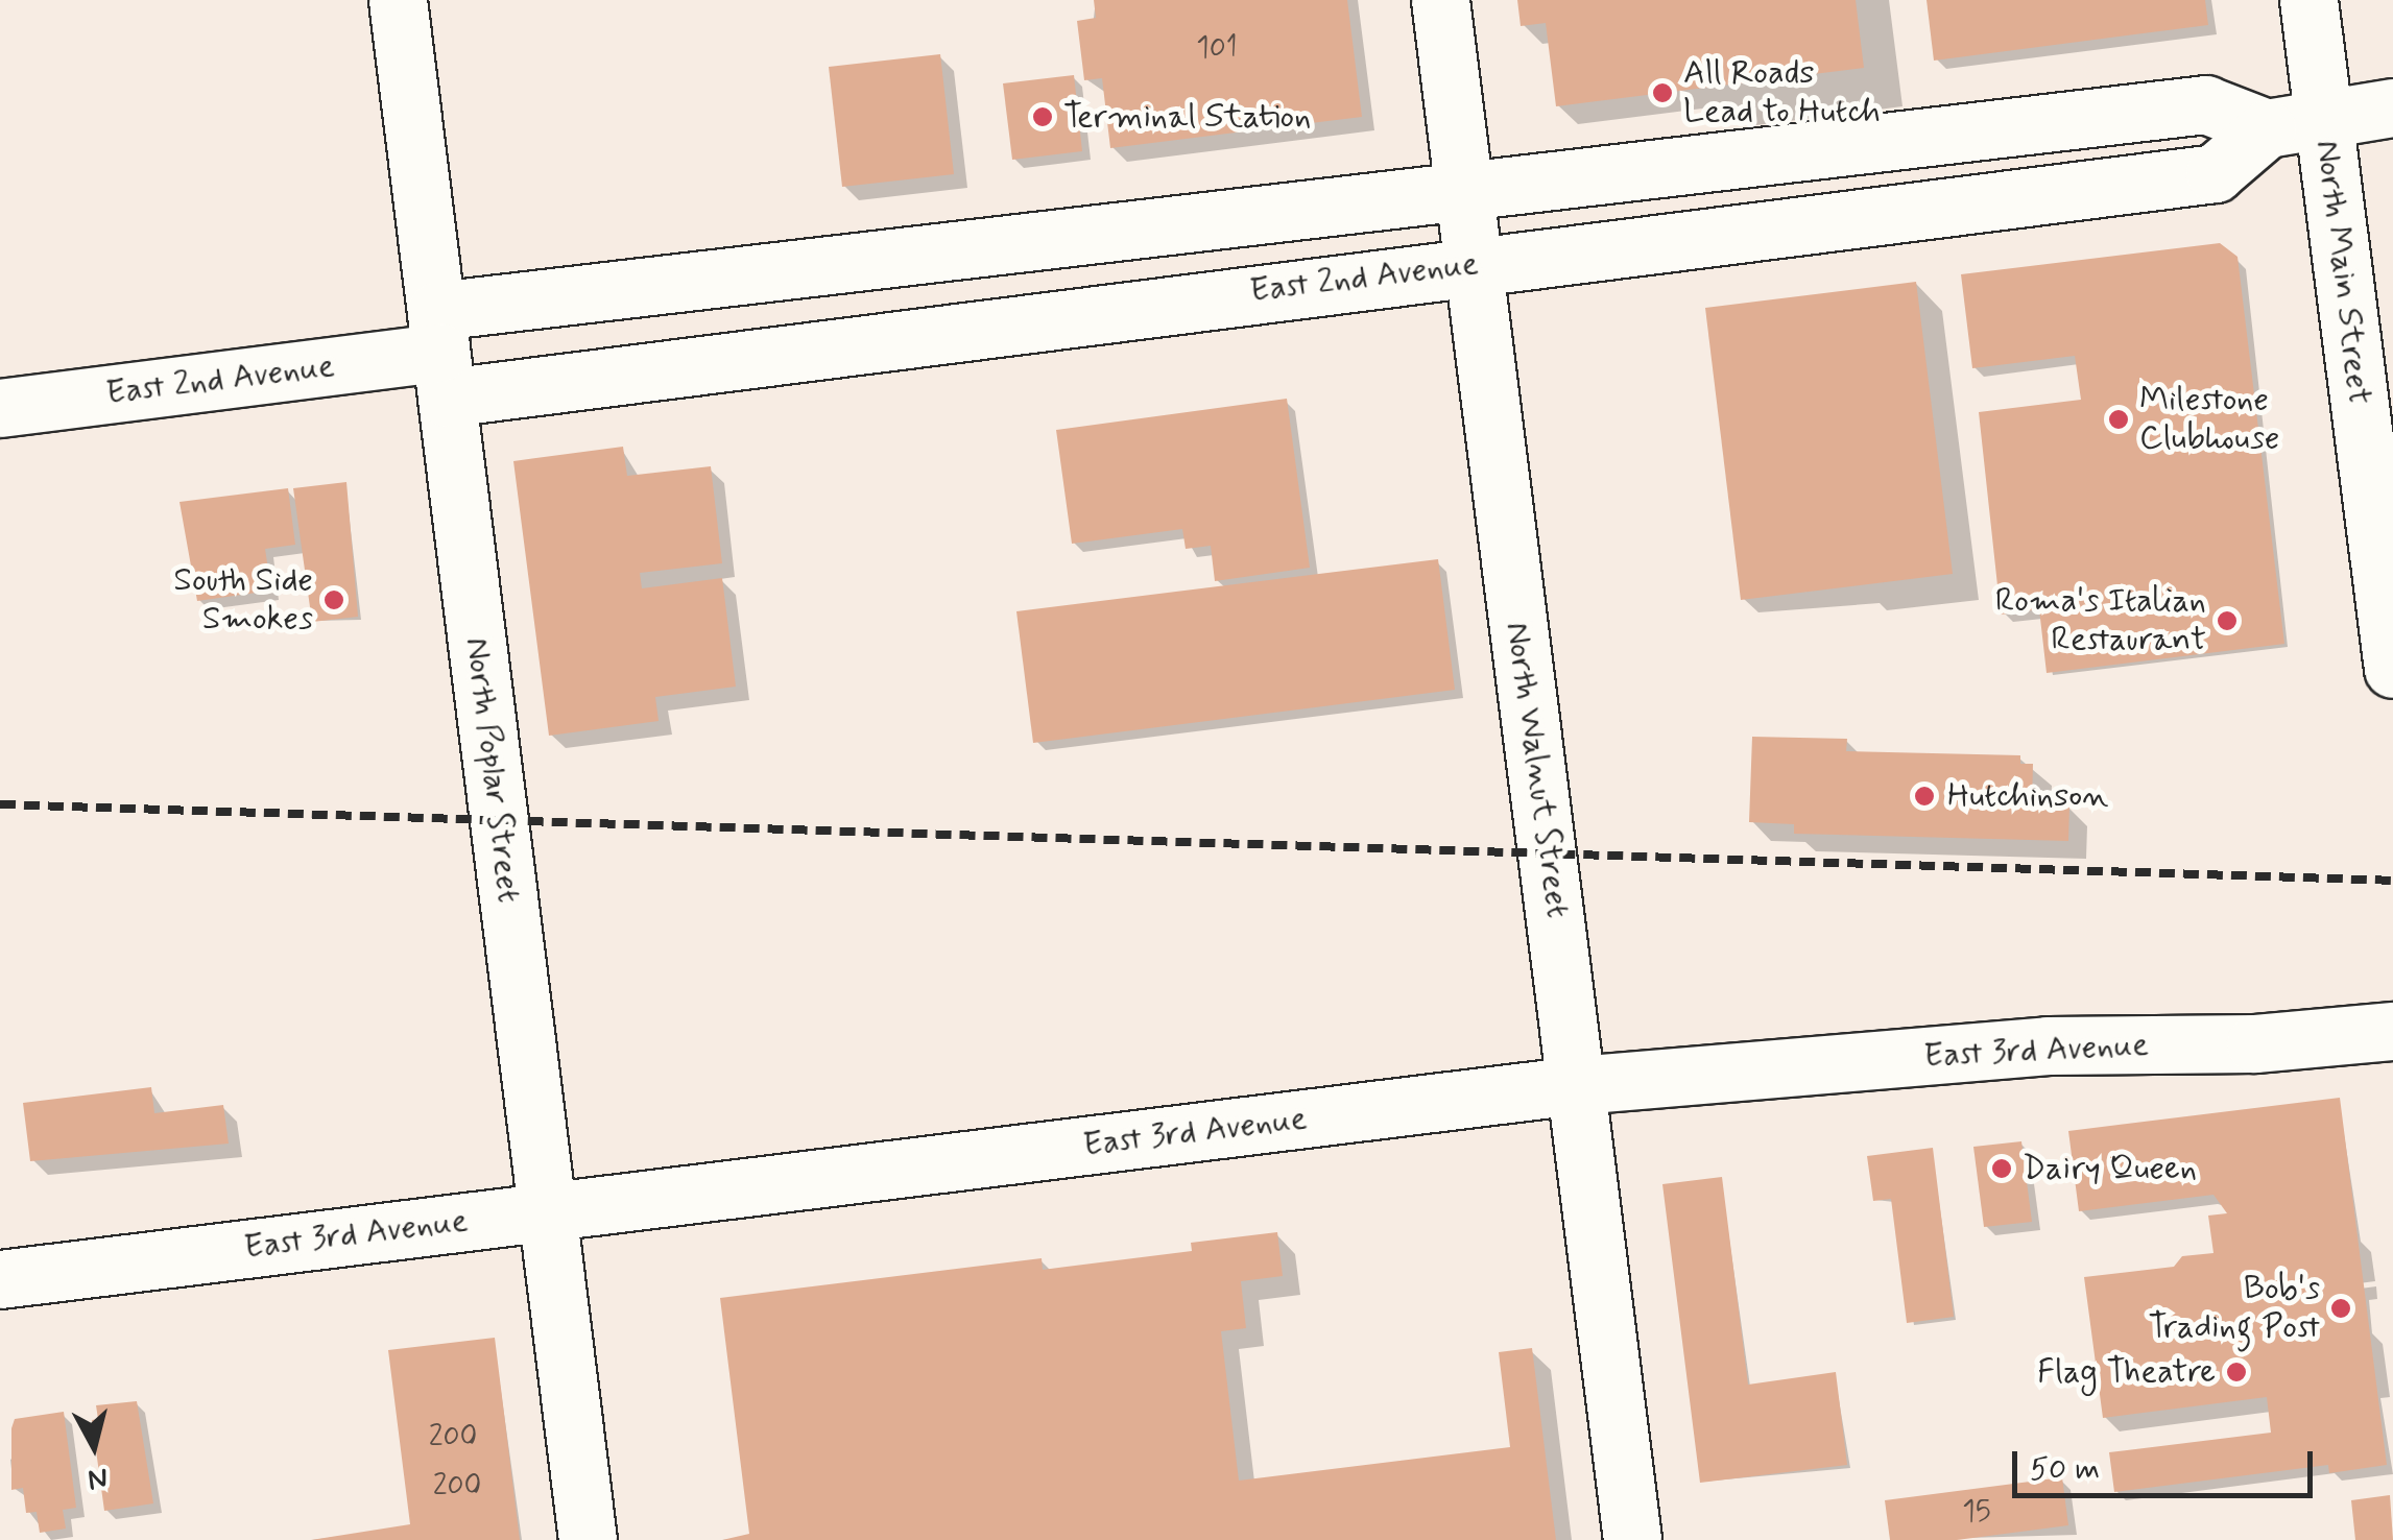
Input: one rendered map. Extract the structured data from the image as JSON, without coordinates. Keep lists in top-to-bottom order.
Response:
{
  "streets": {
    "street": [
      "North Main Street",
      "East 2nd Avenue",
      "North Poplar Street",
      "North Walnut Street",
      "East 3rd Avenue"
    ]
  },
  "crossings": [
    ["North Main Street", "East 2nd Avenue"],
    ["East 2nd Avenue", "North Poplar Street"],
    ["East 2nd Avenue", "North Walnut Street"],
    ["North Poplar Street", "East 3rd Avenue"],
    ["North Walnut Street", "East 3rd Avenue"]
  ],
  "places": [
    "All Roads Lead to Hutch",
    "Terminal Station",
    "Milestone Clubhouse",
    "South Side Smokes",
    "Roma's Italian Restaurant",
    "Hutchinson",
    "Dairy Queen",
    "Bob's Trading Post",
    "Flag Theatre"
  ],
  "house_numbers": [
    "101",
    "200",
    "200",
    "15"
  ],
  "scale_bar": "50 m",
  "north": "bottom"
}
